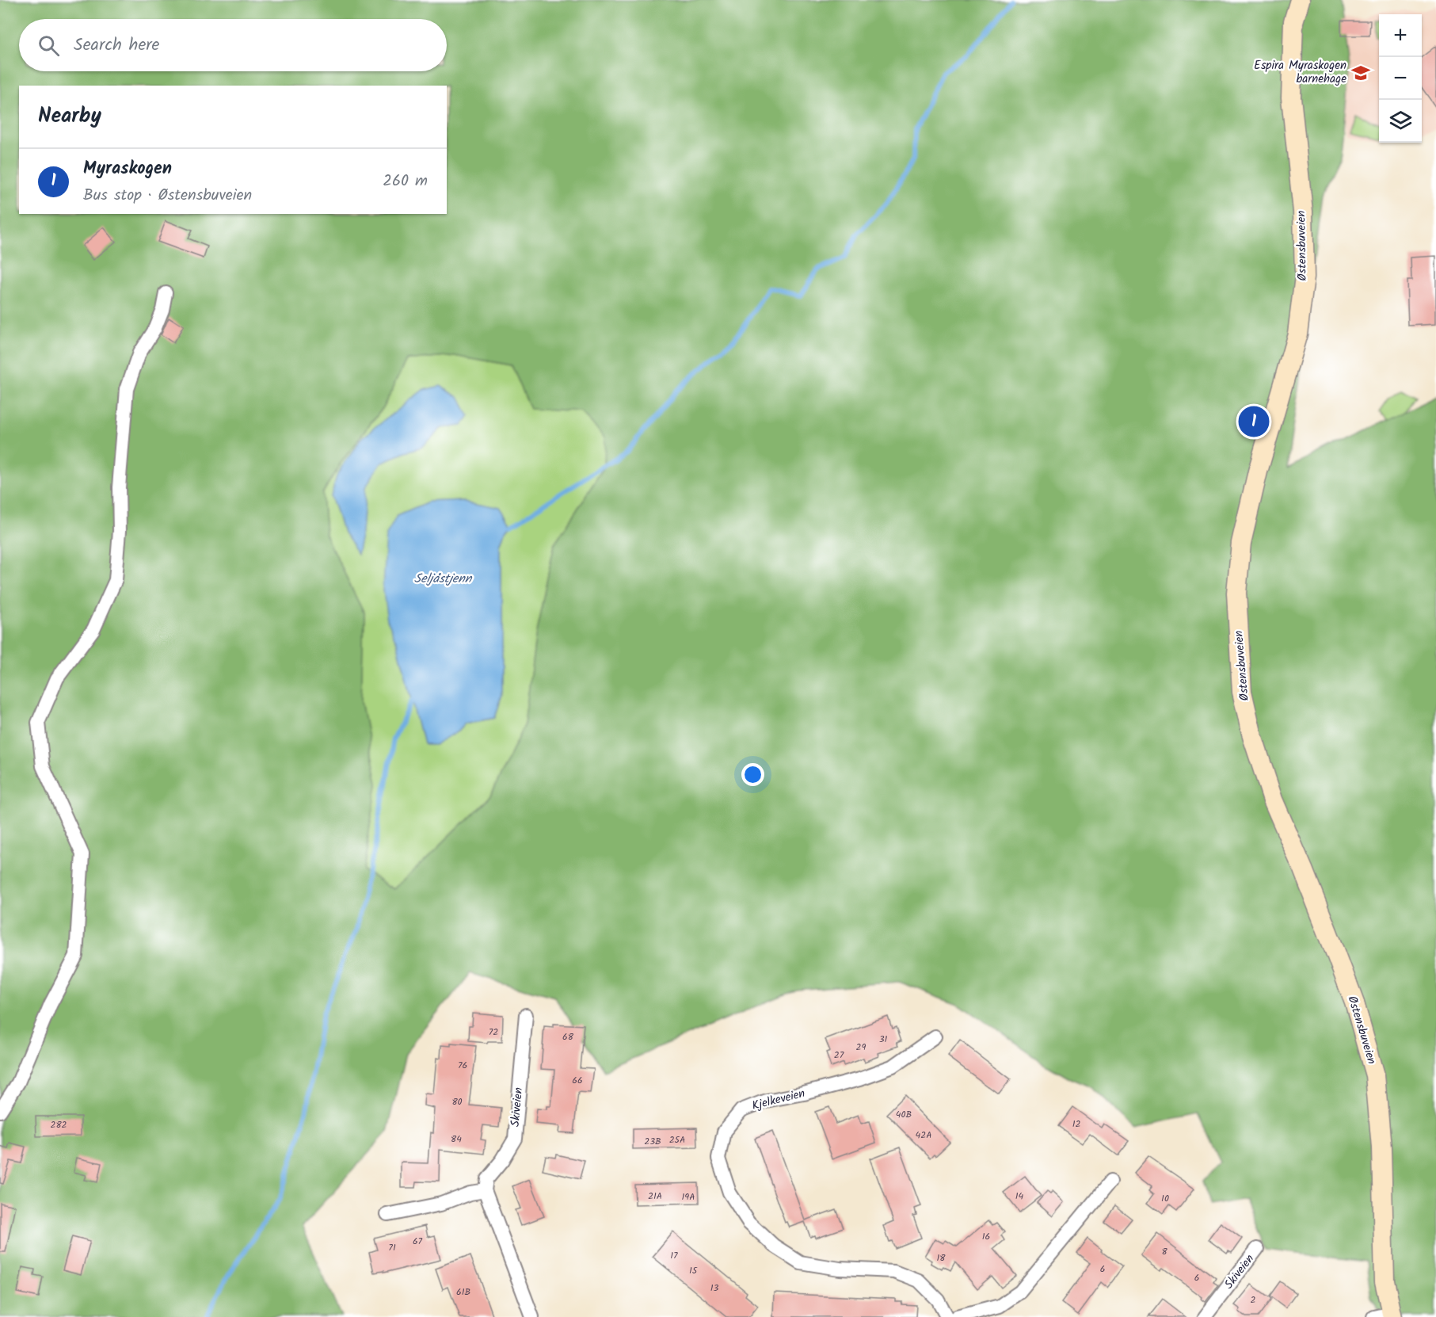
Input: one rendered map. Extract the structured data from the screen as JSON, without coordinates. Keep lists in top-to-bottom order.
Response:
{
  "streets": {
    "main road": ["Østensbuveien"],
    "street": ["Kjelkeveien", "Skiveien"]
  },
  "water": ["Seljåstjenn"],
  "places": {
    "school or university": ["Espira Myraskogen barnehage"]
  },
  "house_numbers": [
    "72",
    "68",
    "31",
    "29",
    "27",
    "76",
    "66",
    "80",
    "40B",
    "12",
    "282",
    "42A",
    "84",
    "25A",
    "23B",
    "21A",
    "14",
    "19A",
    "10",
    "16",
    "67",
    "71",
    "8",
    "17",
    "18",
    "6",
    "15",
    "6",
    "13",
    "61B",
    "2"
  ],
  "page": {
    "map_buttons": ["+", "−"],
    "search": "Search here",
    "heading": "Nearby",
    "list": [
      {
        "mark": "1",
        "name": "Myraskogen",
        "note": "Bus stop · Østensbuveien",
        "value": "260 m"
      }
    ],
    "pins": "1"
  }
}
